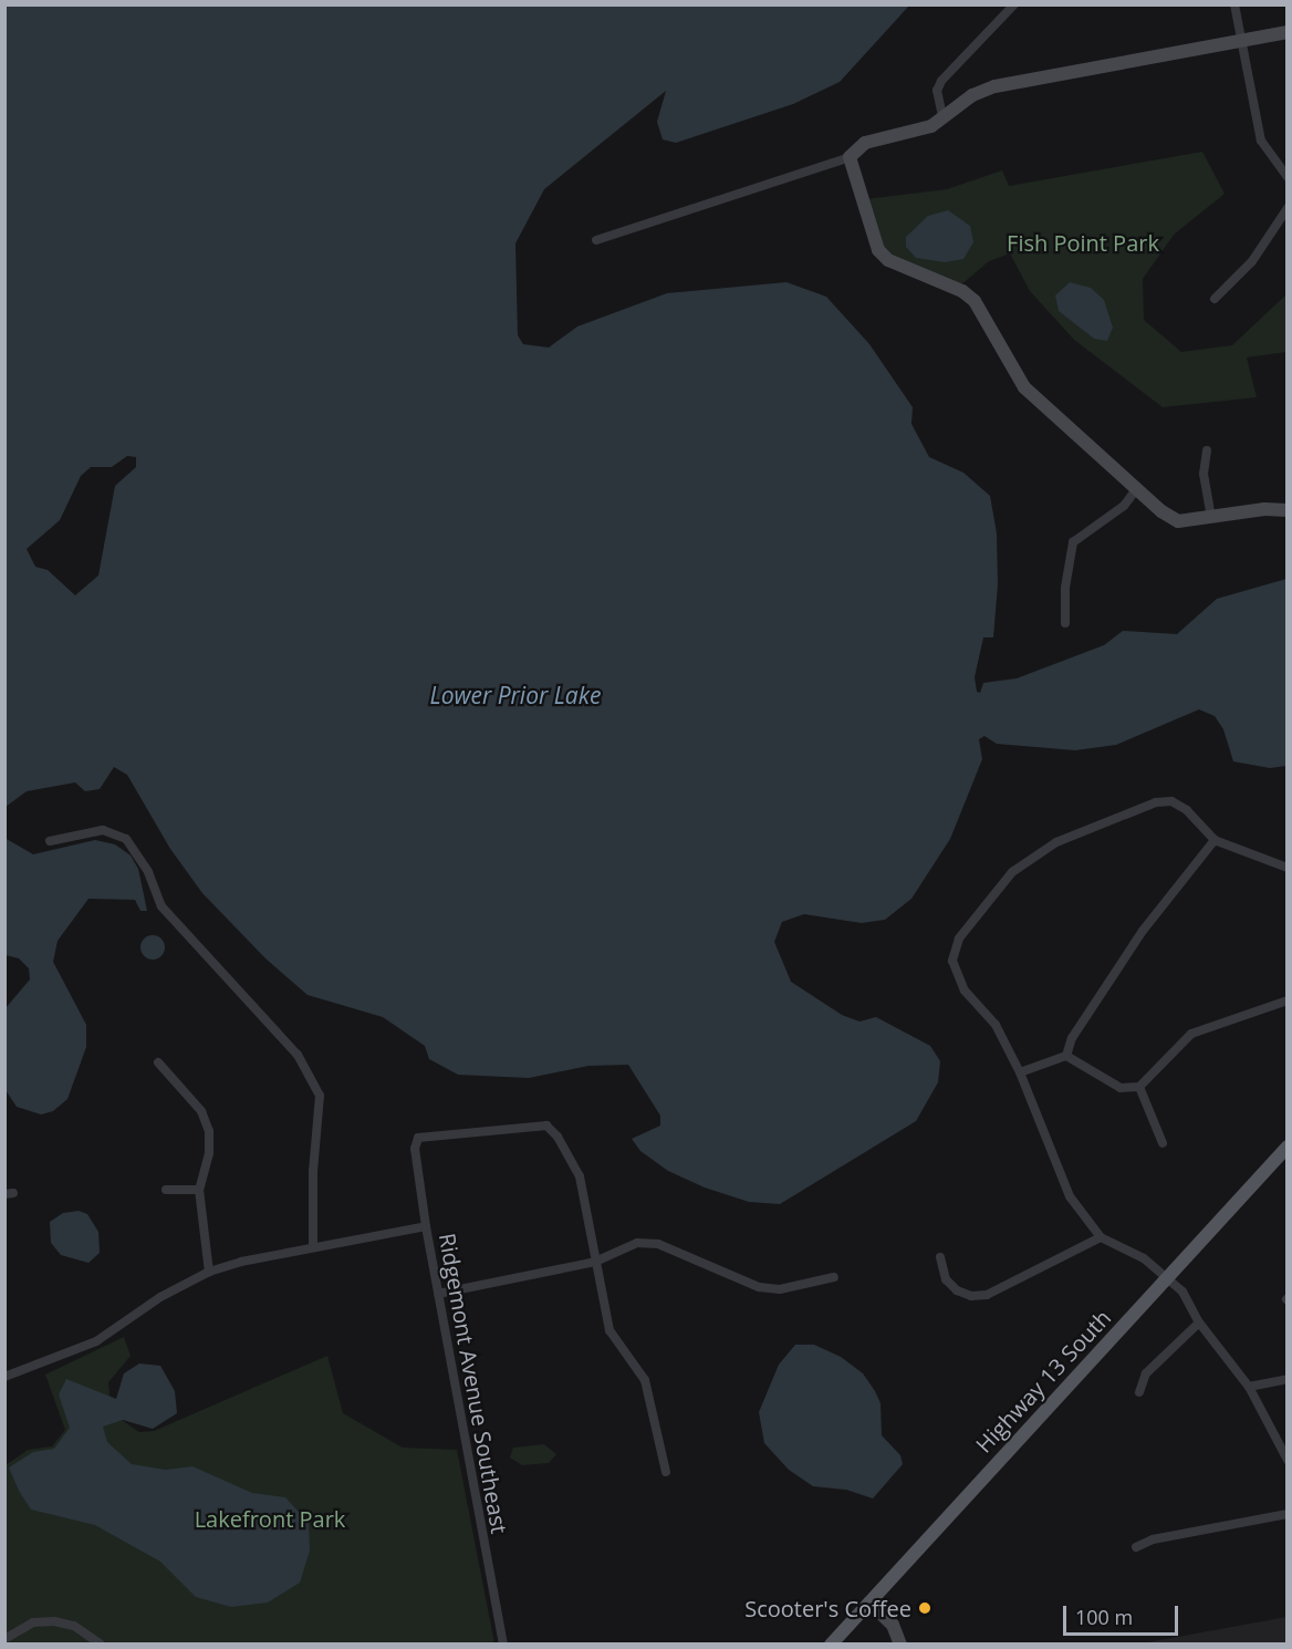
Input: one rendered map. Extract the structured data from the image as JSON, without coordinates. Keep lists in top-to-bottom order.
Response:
{
  "streets": {
    "main road": ["Highway 13 South"],
    "street": ["Ridgemont Avenue Southeast"]
  },
  "water": ["Lower Prior Lake"],
  "parks": ["Fish Point Park", "Lakefront Park"],
  "places": ["Scooter's Coffee"],
  "scale_bar": "100 m"
}
